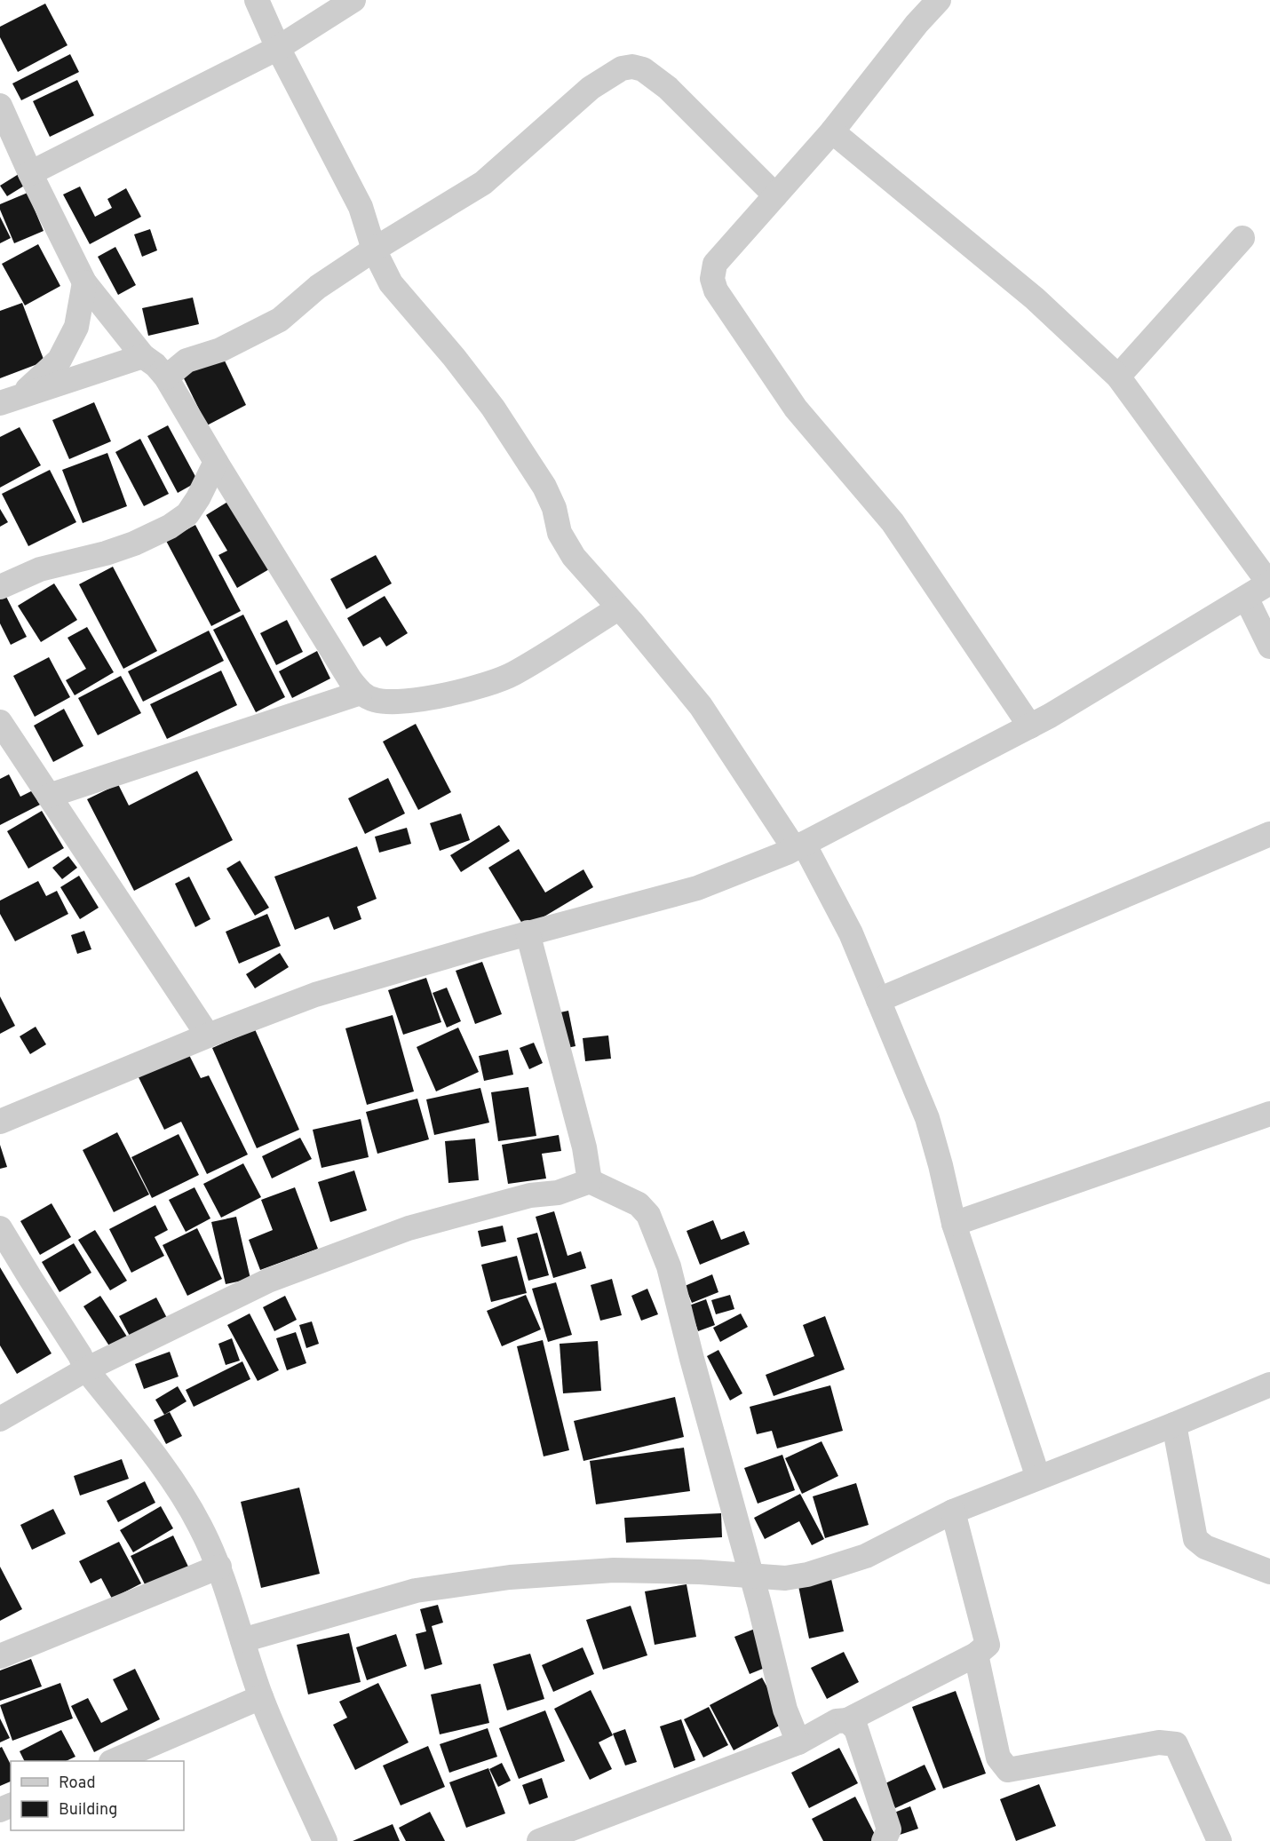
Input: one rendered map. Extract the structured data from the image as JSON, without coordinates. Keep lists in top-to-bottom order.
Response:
{
  "legend": ["Road", "Building"]
}
